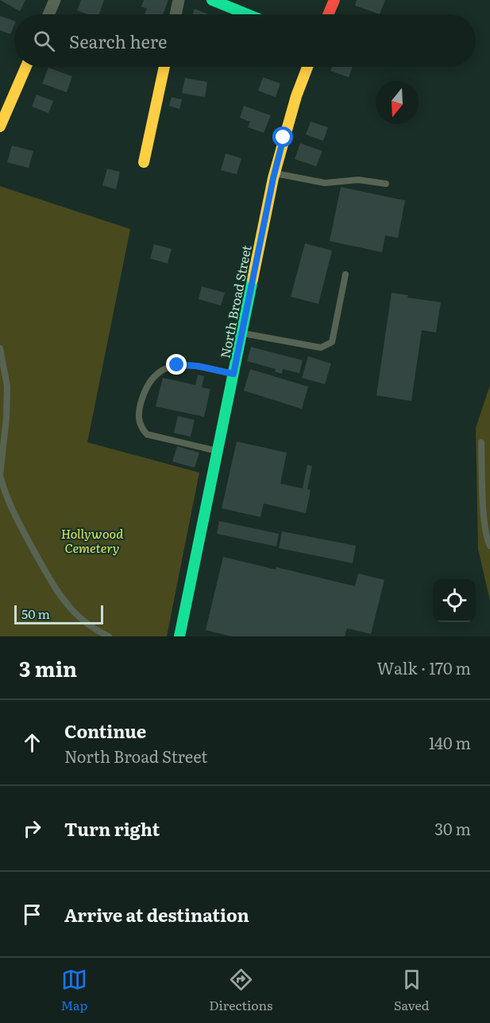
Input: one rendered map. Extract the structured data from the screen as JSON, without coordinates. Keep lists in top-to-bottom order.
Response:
{
  "streets": {
    "street": ["North Broad Street"]
  },
  "parks": ["Hollywood Cemetery"],
  "scale_bar": "50 m",
  "north": "bottom",
  "page": {
    "search": "Search here",
    "scale": "50 m",
    "heading": ["3 min", "Walk · 170 m"],
    "list": [
      ["Continue", "North Broad Street", "140 m"],
      ["Turn right", "30 m"],
      "Arrive at destination"
    ],
    "nav": ["Map", "Directions", "Saved"]
  }
}
